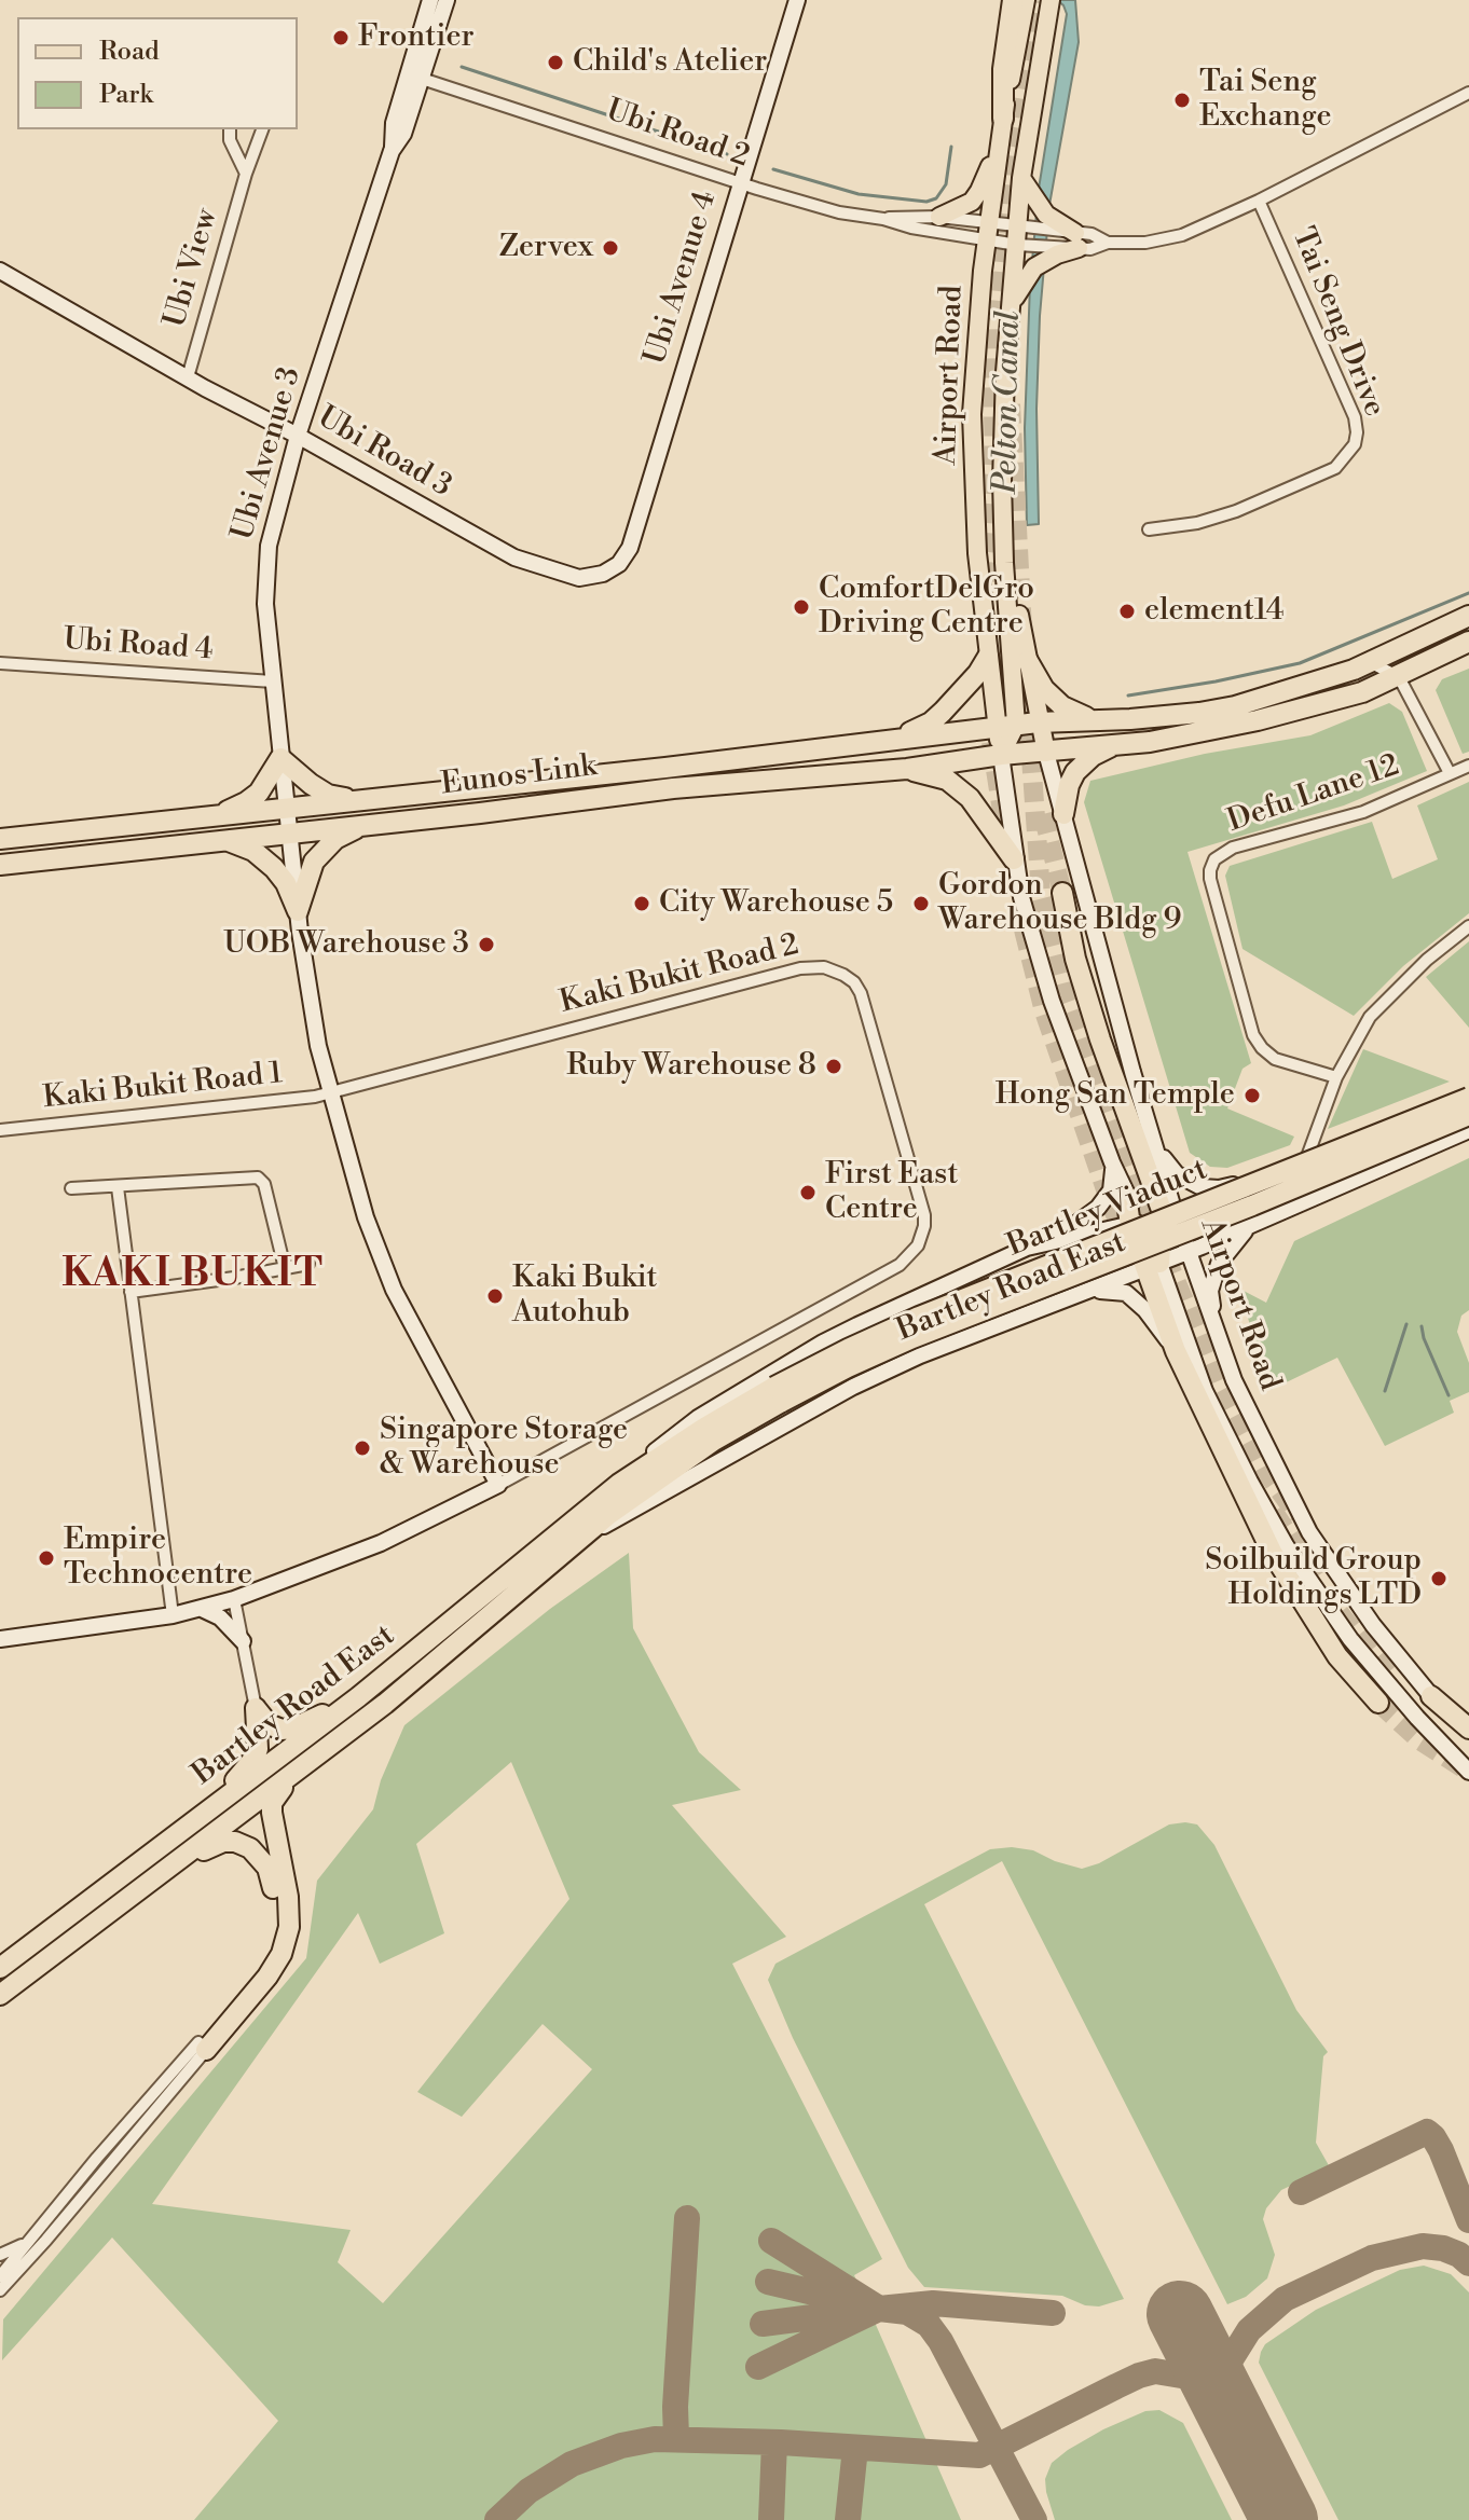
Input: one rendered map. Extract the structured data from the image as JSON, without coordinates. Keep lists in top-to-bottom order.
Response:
{
  "streets": {
    "highway": ["Eunos Link", "Bartley Viaduct", "Bartley Road East"],
    "main road": [
      "Ubi Avenue 4",
      "Airport Road",
      "Ubi Road 3",
      "Ubi Avenue 3"
    ],
    "street": [
      "Ubi Road 2",
      "Ubi View",
      "Tai Seng Drive",
      "Ubi Road 4",
      "Defu Lane 12",
      "Kaki Bukit Road 2",
      "Kaki Bukit Road 1"
    ]
  },
  "crossings": [
    ["Ubi Road 2", "Ubi Avenue 4"],
    ["Ubi Road 2", "Airport Road"],
    ["Ubi Road 2", "Ubi Avenue 3"],
    ["Ubi View", "Ubi Road 3"],
    ["Ubi Avenue 4", "Ubi Road 3"],
    ["Airport Road", "Eunos Link"],
    ["Airport Road", "Bartley Road East"],
    ["Ubi Road 3", "Ubi Avenue 3"],
    ["Ubi Avenue 3", "Ubi Road 4"],
    ["Ubi Avenue 3", "Eunos Link"],
    ["Ubi Avenue 3", "Kaki Bukit Road 2"],
    ["Ubi Avenue 3", "Kaki Bukit Road 1"],
    ["Eunos Link", "Defu Lane 12"],
    ["Kaki Bukit Road 2", "Kaki Bukit Road 1"],
    ["Bartley Viaduct", "Bartley Road East"]
  ],
  "districts": ["KAKI BUKIT"],
  "water": ["Pelton Canal"],
  "places": [
    "Frontier",
    "Child's Atelier",
    "Tai Seng Exchange",
    "Zervex",
    "ComfortDelGro Driving Centre",
    "element14",
    "City Warehouse 5",
    "Gordon Warehouse Bldg 9",
    "UOB Warehouse 3",
    "Ruby Warehouse 8",
    "Hong San Temple",
    "First East Centre",
    "Kaki Bukit Autohub",
    "Singapore Storage & Warehouse",
    "Empire Technocentre",
    "Soilbuild Group Holdings LTD"
  ],
  "legend": ["Road", "Park"]
}
